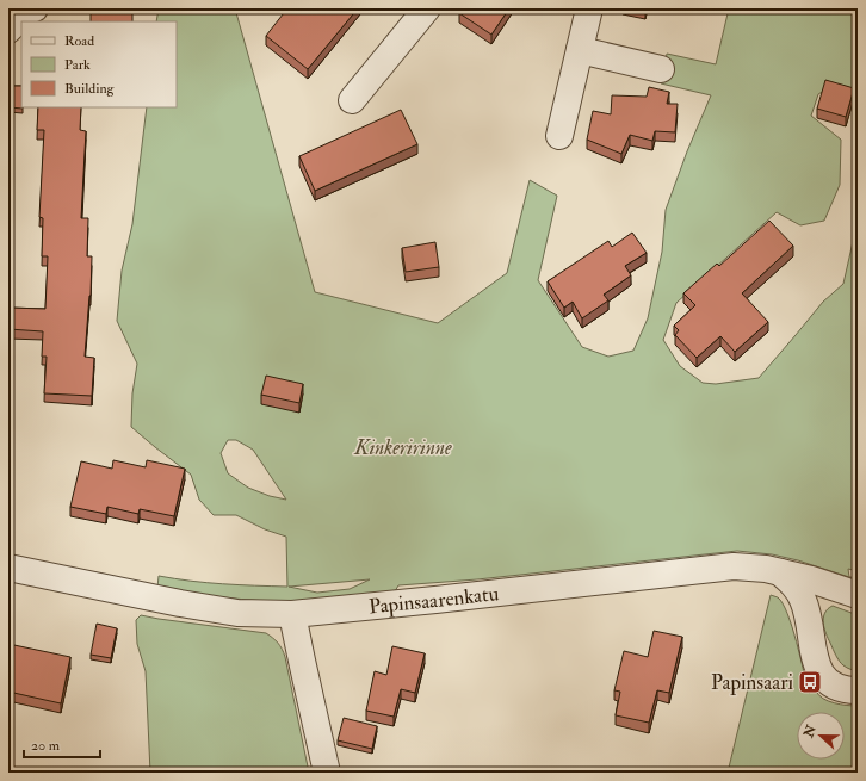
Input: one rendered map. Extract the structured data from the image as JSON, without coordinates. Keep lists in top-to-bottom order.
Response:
{
  "streets": {
    "street": ["Papinsaarenkatu"]
  },
  "parks": ["Kinkeririnne"],
  "places": {
    "bus stop": ["Papinsaari"]
  },
  "legend": ["Road", "Park", "Building"],
  "scale_bar": "20 m",
  "north": "left"
}
